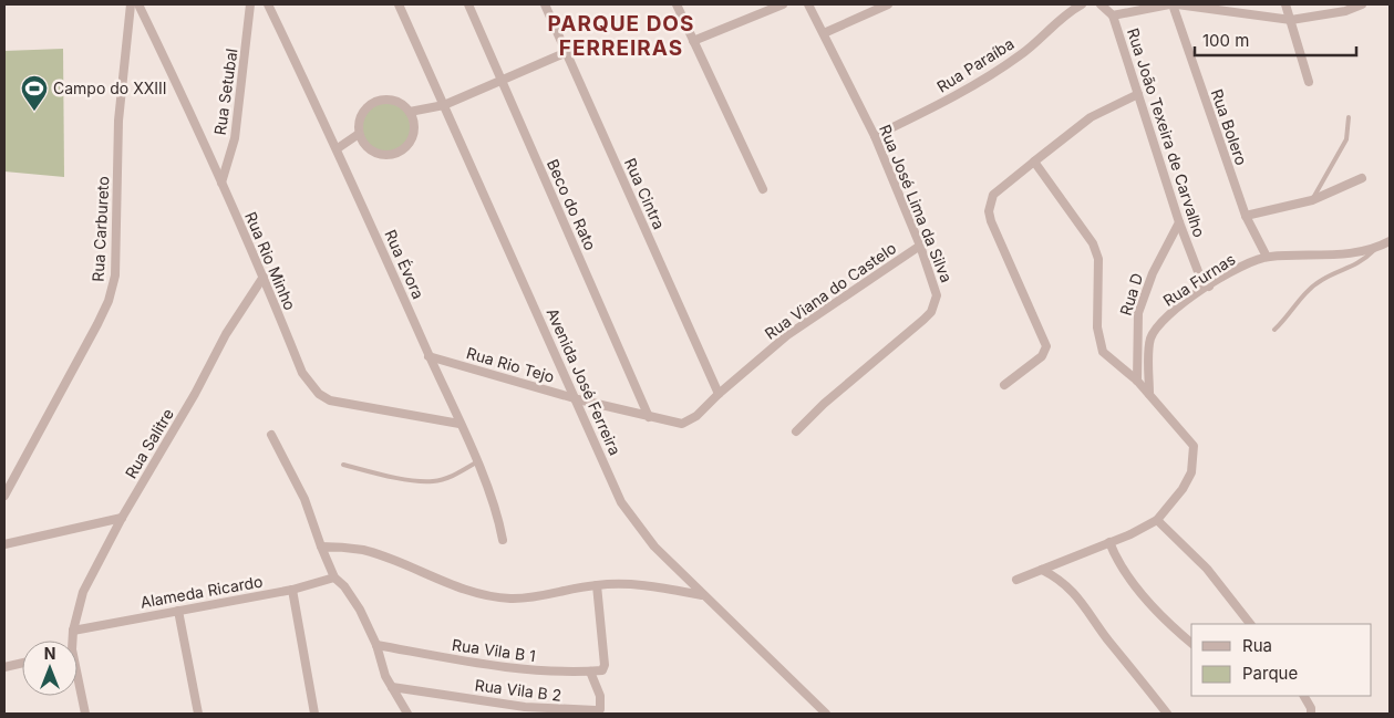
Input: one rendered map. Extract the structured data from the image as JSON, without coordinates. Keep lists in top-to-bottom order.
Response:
{
  "streets": {
    "street": [
      "Rua Paraíba",
      "Rua Setubal",
      "Rua Bolero",
      "Rua João Texeira de Carvalho",
      "Rua Cintra",
      "Rua José Lima da Silva",
      "Beco do Rato",
      "Rua Carbureto",
      "Rua Rio Minho",
      "Rua Évora",
      "Rua Furnas",
      "Rua Viana do Castelo",
      "Rua D",
      "Rua Rio Tejo",
      "Avenida José Ferreira",
      "Rua Salitre",
      "Alameda Ricardo",
      "Rua Vila B 1",
      "Rua Vila B 2"
    ]
  },
  "crossings": [
    ["Rua Paraíba", "Rua José Lima da Silva"],
    ["Rua Setubal", "Rua Rio Minho"],
    ["Rua Bolero", "Rua Furnas"],
    ["Rua João Texeira de Carvalho", "Rua Furnas"],
    ["Rua João Texeira de Carvalho", "Rua D"],
    ["Rua Cintra", "Rua Viana do Castelo"],
    ["Rua José Lima da Silva", "Rua Viana do Castelo"],
    ["Beco do Rato", "Rua Viana do Castelo"],
    ["Beco do Rato", "Rua Rio Tejo"],
    ["Rua Rio Minho", "Rua Évora"],
    ["Rua Rio Minho", "Rua Salitre"],
    ["Rua Évora", "Rua Rio Tejo"],
    ["Rua Viana do Castelo", "Rua Rio Tejo"],
    ["Rua Rio Tejo", "Avenida José Ferreira"],
    ["Rua Salitre", "Alameda Ricardo"],
    ["Rua Vila B 1", "Rua Vila B 2"]
  ],
  "districts": ["PARQUE DOS FERREIRAS"],
  "places": {
    "sports": ["Campo do XXIII"]
  },
  "legend": ["Rua", "Parque"],
  "scale_bar": "100 m",
  "north": "top"
}
